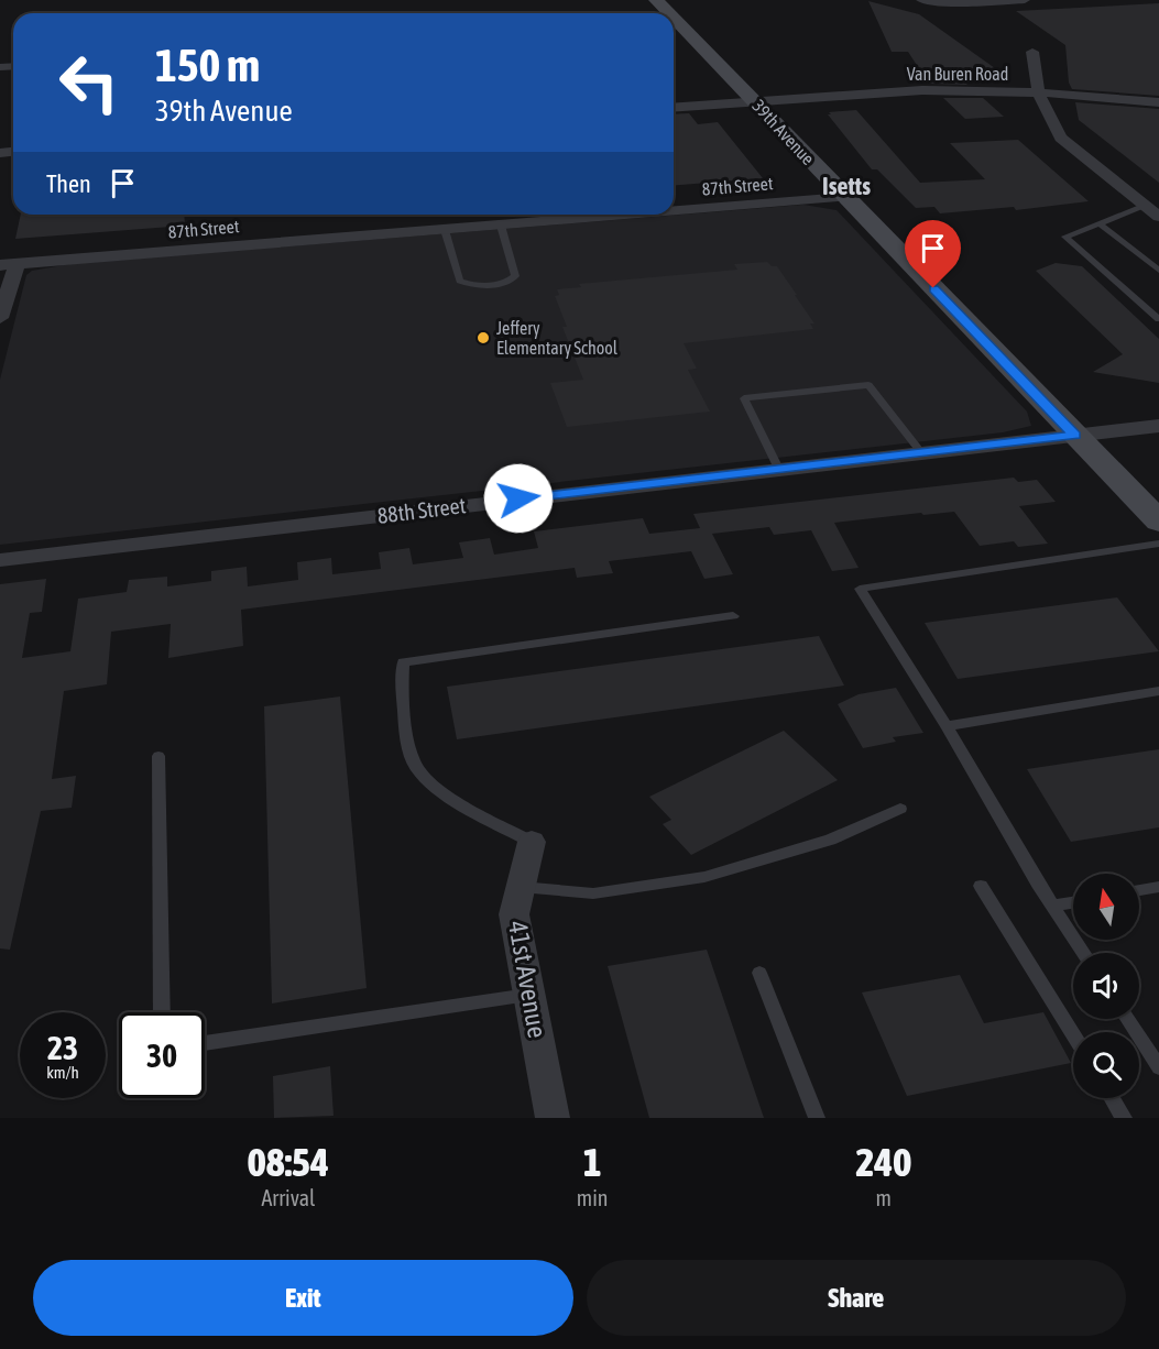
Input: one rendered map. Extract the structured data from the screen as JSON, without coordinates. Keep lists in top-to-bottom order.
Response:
{
  "streets": {
    "main road": ["39th Avenue"],
    "street": [
      "Van Buren Road",
      "87th Street",
      "88th Street",
      "41st Avenue"
    ]
  },
  "crossings": [
    ["Van Buren Road", "39th Avenue"],
    ["39th Avenue", "87th Street"],
    ["39th Avenue", "88th Street"]
  ],
  "districts": ["Isetts"],
  "places": ["Jeffery Elementary School"],
  "north": "top",
  "page": {
    "turn": ["150 m", "39th Avenue"],
    "then": "Then",
    "speed": "23 km/h",
    "limit": "30",
    "eta": [
      "08:54",
      "Arrival",
      "1",
      "min",
      "240",
      "m"
    ],
    "buttons": ["Exit", "Share"]
  }
}
